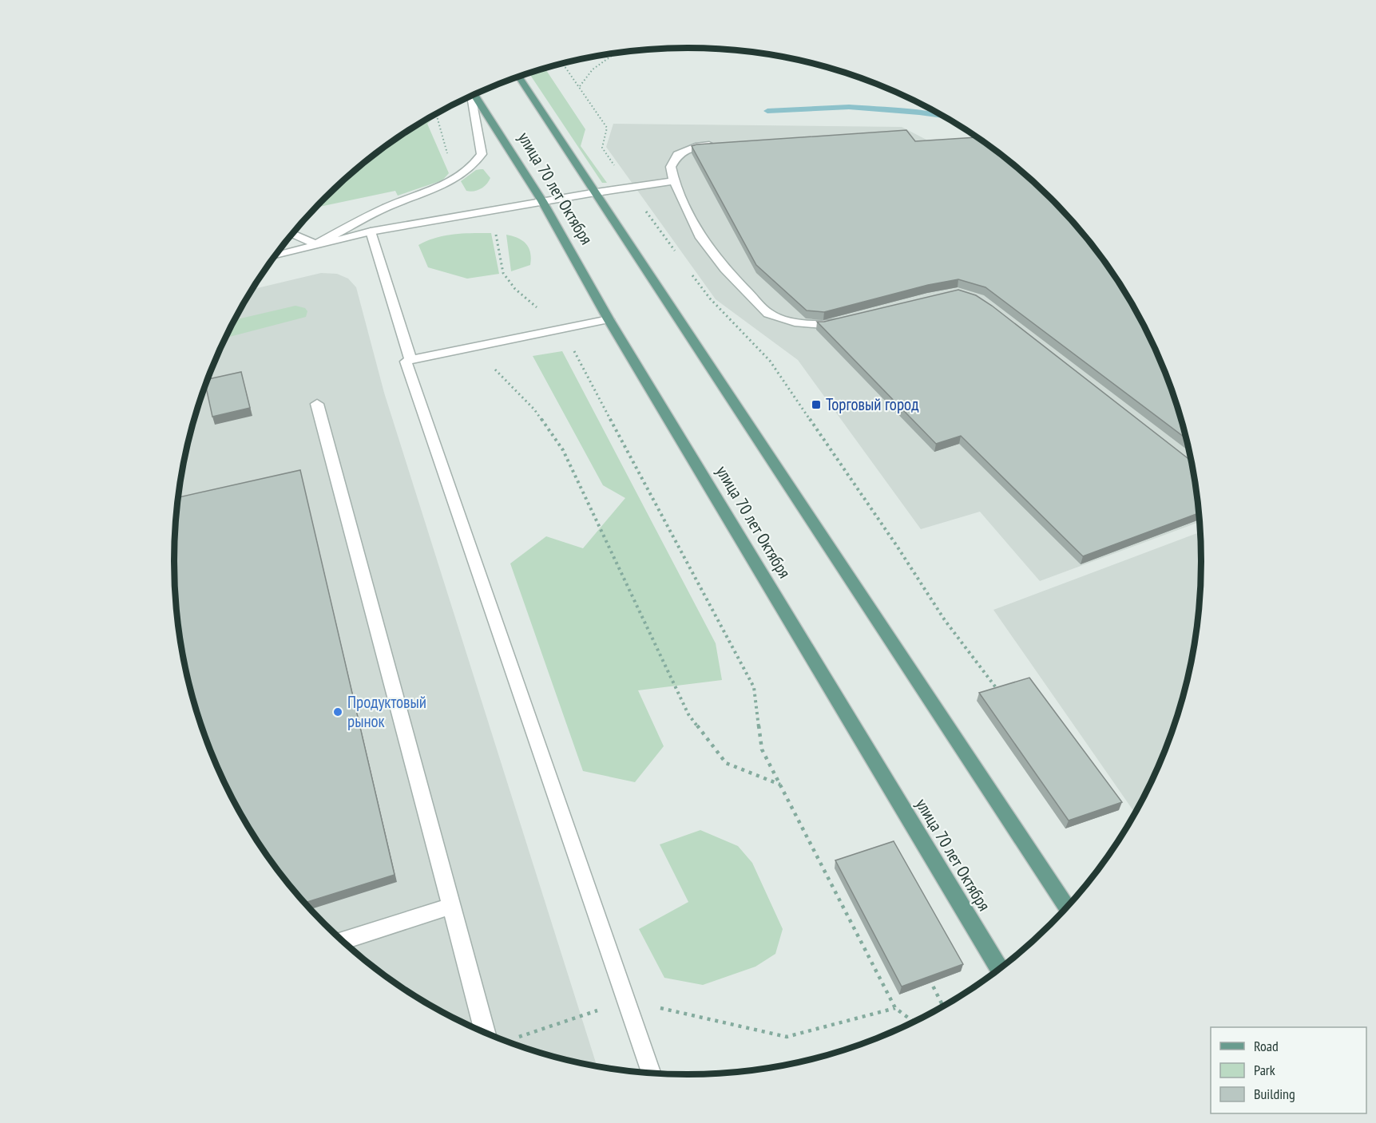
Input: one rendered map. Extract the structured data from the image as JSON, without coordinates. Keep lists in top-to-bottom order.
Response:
{
  "streets": {
    "main road": ["улица 70 лет Октября"]
  },
  "places": {
    "transit": ["Торговый город"],
    "other": ["Продуктовый рынок"]
  },
  "legend": ["Road", "Park", "Building"]
}
